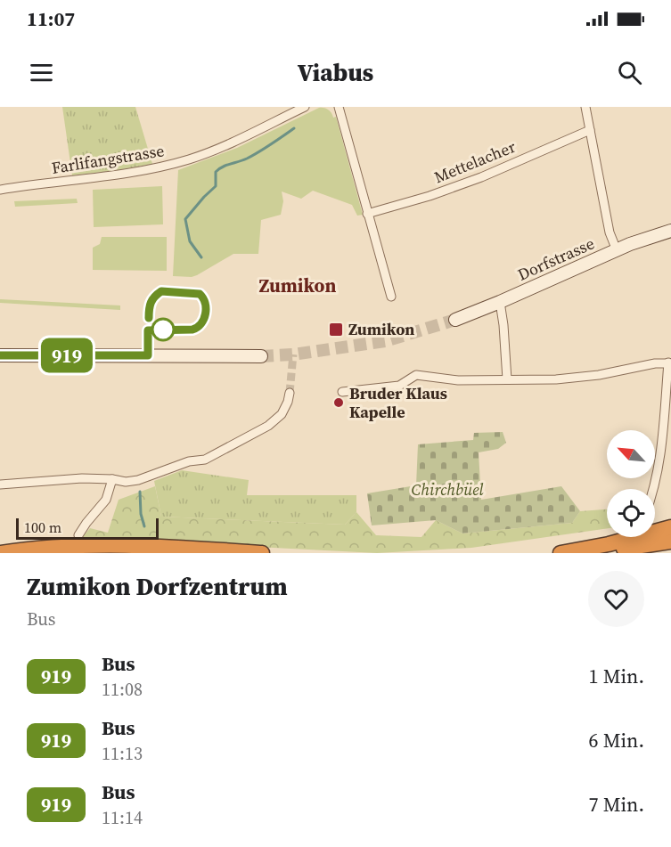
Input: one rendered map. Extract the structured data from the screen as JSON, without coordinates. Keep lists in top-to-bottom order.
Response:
{
  "streets": {
    "street": ["Farlifangstrasse", "Mettelacher", "Dorfstrasse"]
  },
  "districts": ["Zumikon"],
  "parks": ["Chirchbüel"],
  "places": {
    "transit": ["Zumikon"],
    "other": ["Bruder Klaus Kapelle"]
  },
  "lines": ["bus line 919"],
  "scale_bar": "100 m",
  "north": "top left",
  "page": {
    "status": "11:07",
    "header": "Viabus",
    "on_map": "919",
    "scale": "100 m",
    "heading": ["Zumikon Dorfzentrum", "Bus"],
    "list": [
      {
        "mark": "919",
        "name": "Bus",
        "note": "11:08",
        "value": "1 Min."
      },
      {
        "mark": "919",
        "name": "Bus",
        "note": "11:13",
        "value": "6 Min."
      },
      {
        "mark": "919",
        "name": "Bus",
        "note": "11:14",
        "value": "7 Min."
      }
    ]
  }
}
